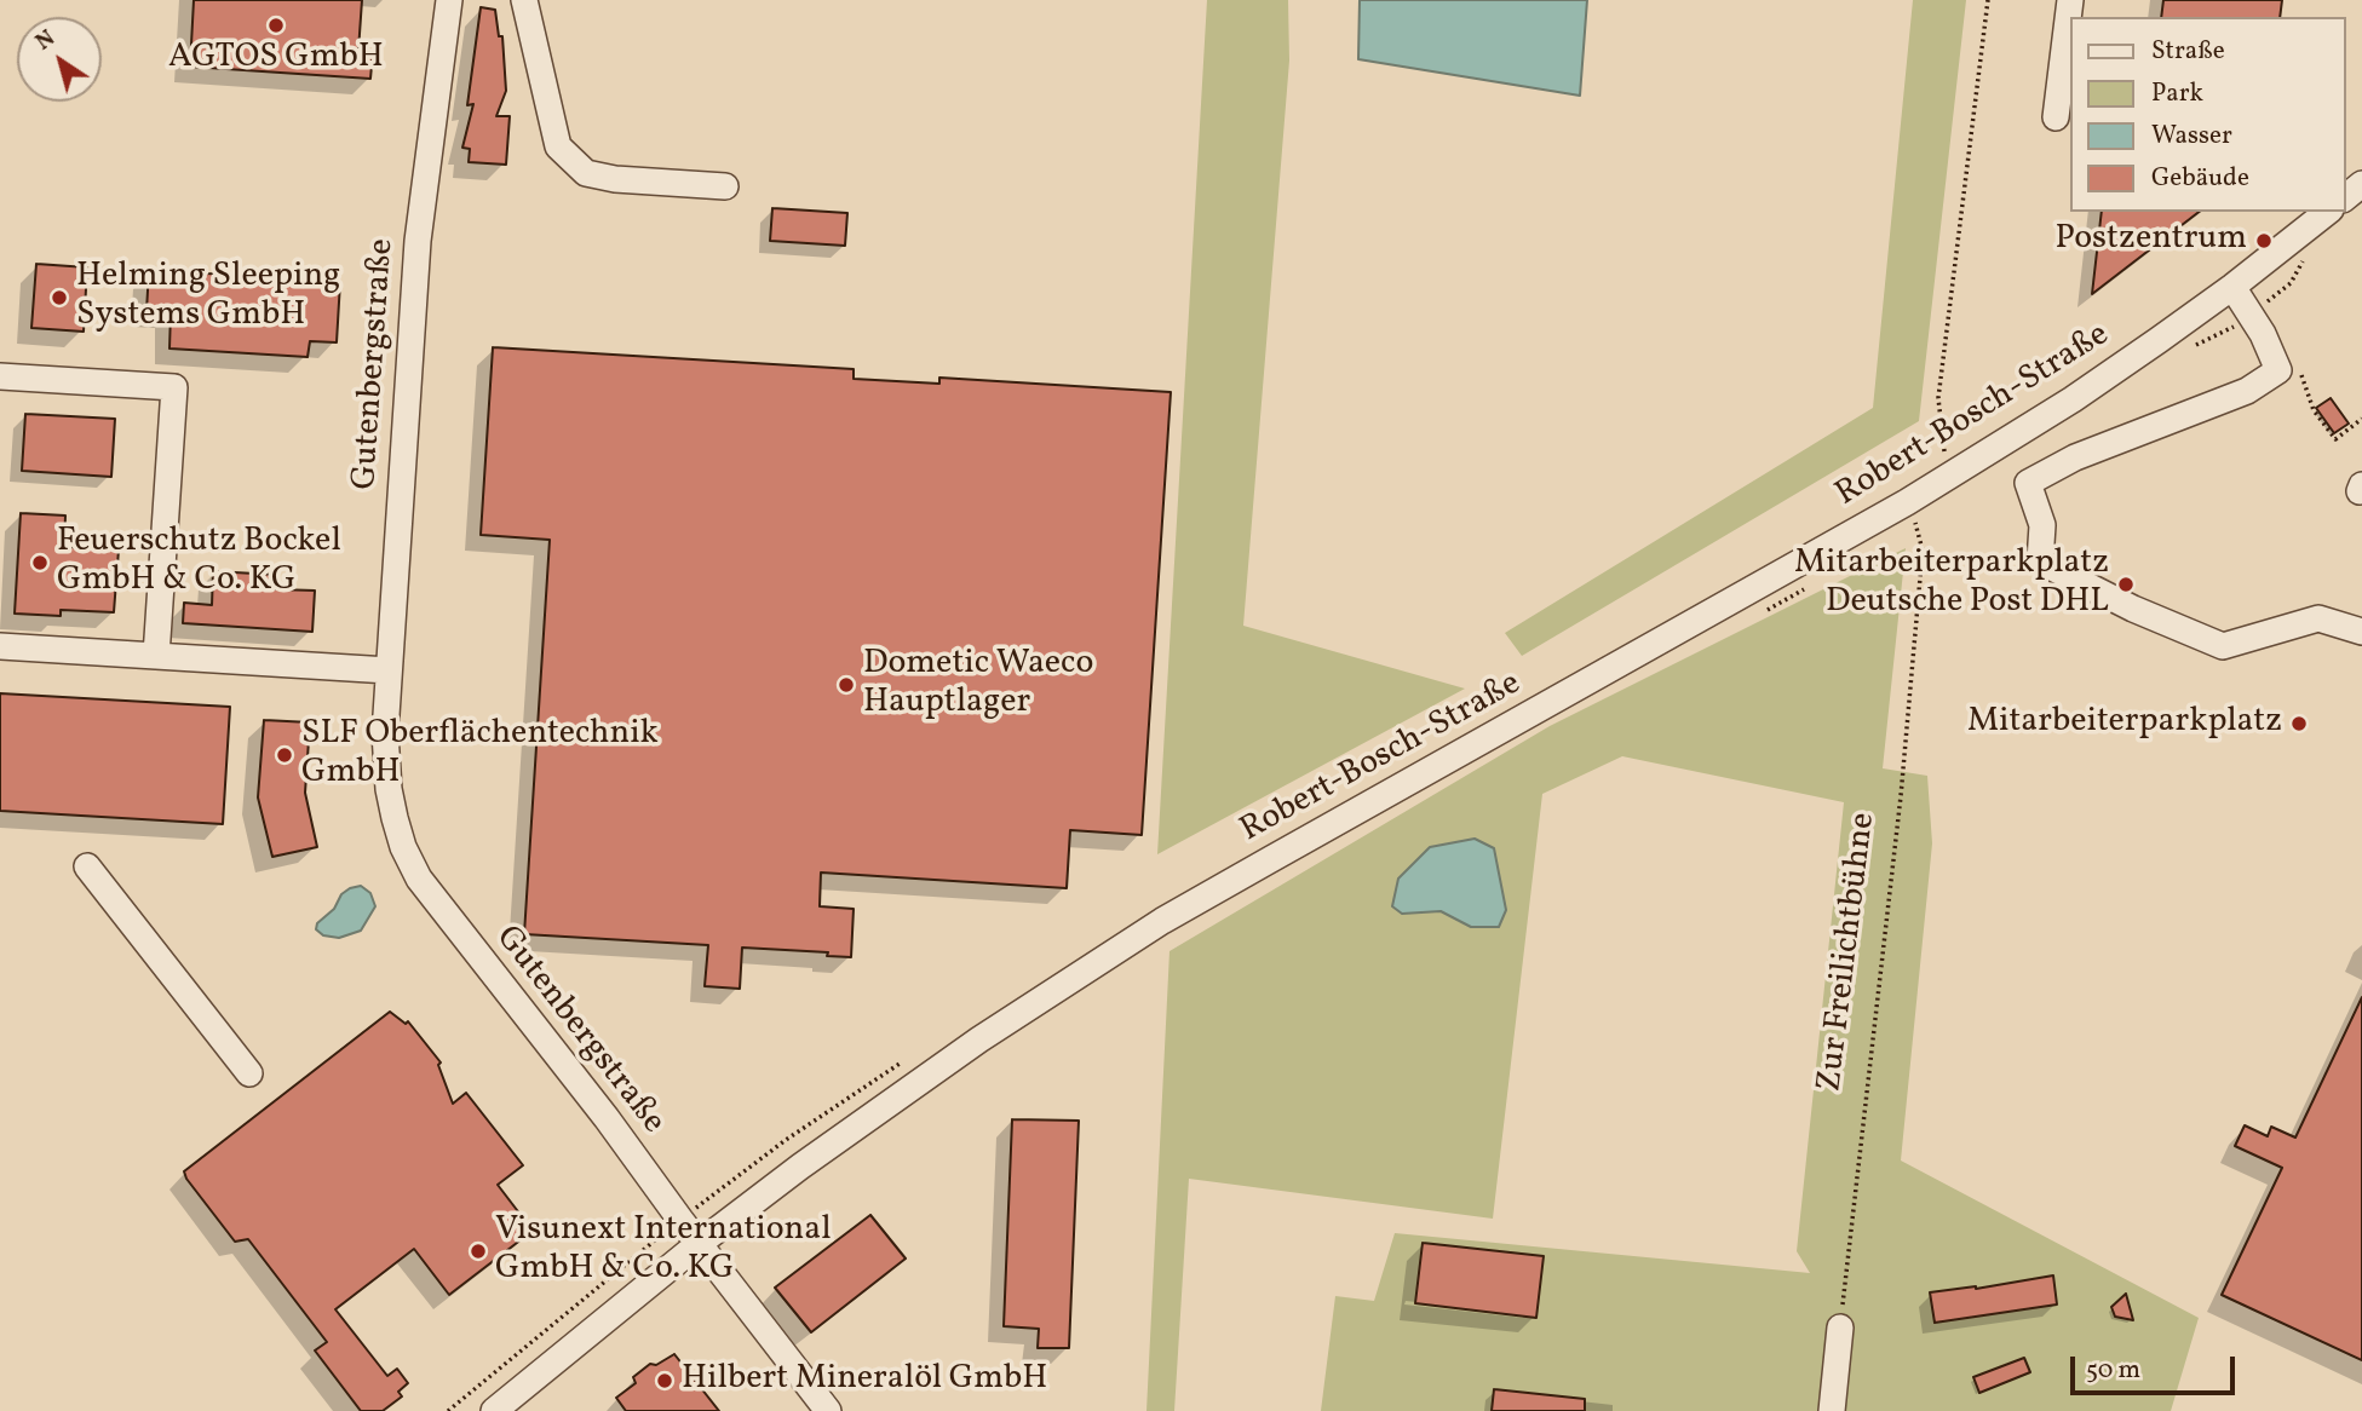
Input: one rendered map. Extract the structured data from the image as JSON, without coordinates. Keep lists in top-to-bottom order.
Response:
{
  "streets": {
    "street": ["Gutenbergstraße", "Robert-Bosch-Straße"],
    "path": ["Zur Freilichtbühne"]
  },
  "crossings": [
    ["Gutenbergstraße", "Robert-Bosch-Straße"],
    ["Robert-Bosch-Straße", "Zur Freilichtbühne"]
  ],
  "places": [
    "AGTOS GmbH",
    "Postzentrum",
    "Helming Sleeping Systems GmbH",
    "Feuerschutz Bockel GmbH & Co. KG",
    "Mitarbeiterparkplatz Deutsche Post DHL",
    "Dometic Waeco Hauptlager",
    "Mitarbeiterparkplatz",
    "SLF Oberflächentechnik GmbH",
    "Visunext International GmbH & Co. KG",
    "Hilbert Mineralöl GmbH"
  ],
  "legend": [
    "Straße",
    "Park",
    "Wasser",
    "Gebäude"
  ],
  "scale_bar": "50 m",
  "north": "top left"
}
